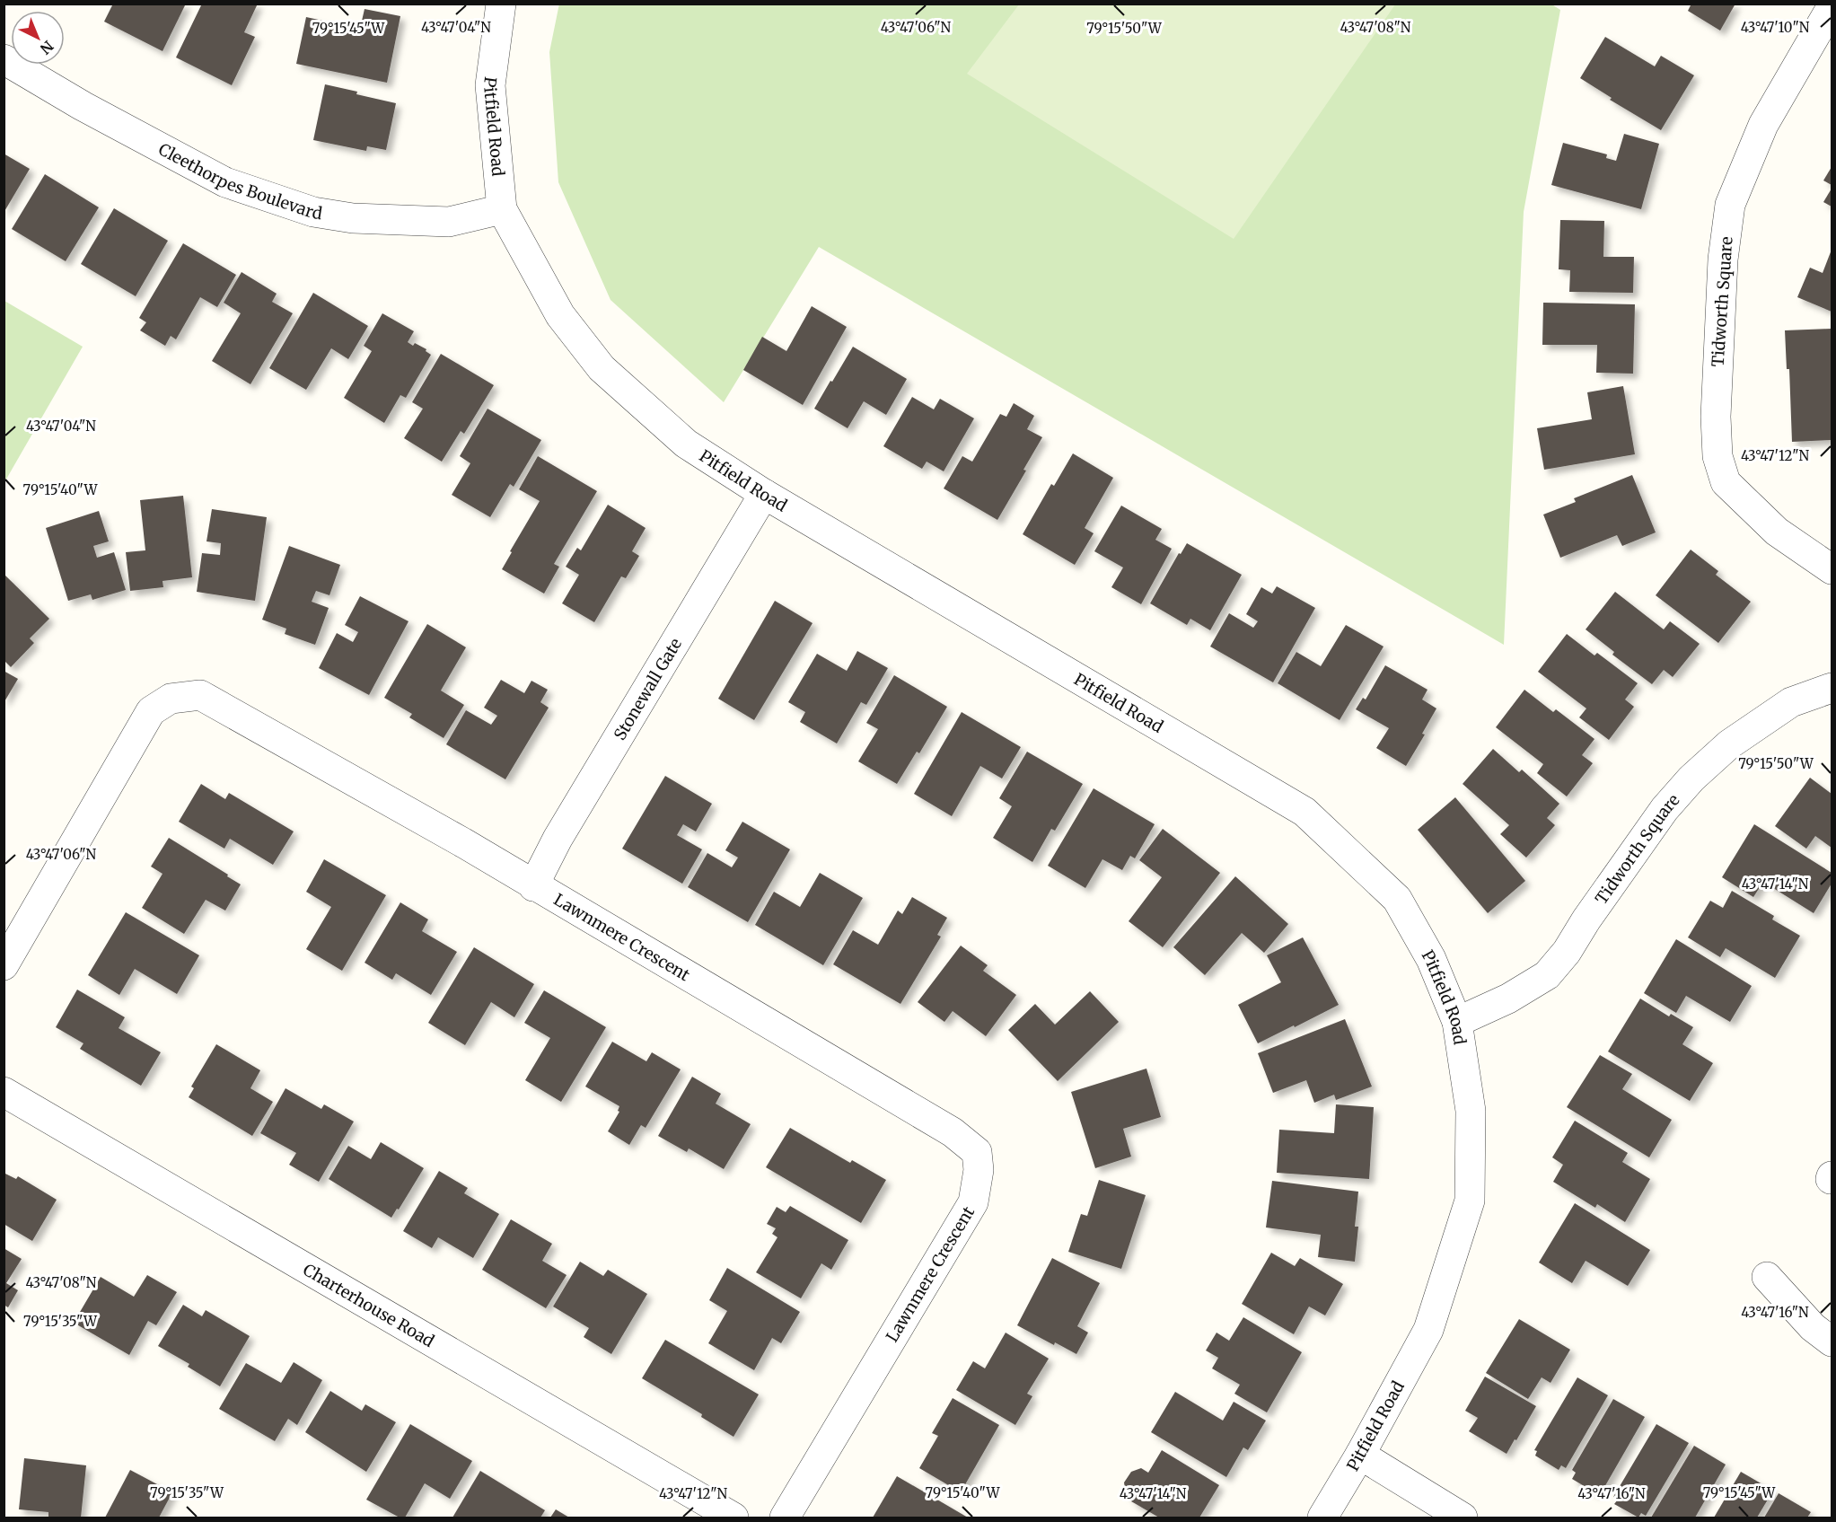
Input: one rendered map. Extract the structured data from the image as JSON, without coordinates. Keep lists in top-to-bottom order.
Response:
{
  "streets": {
    "street": [
      "Pitfield Road",
      "Cleethorpes Boulevard",
      "Tidworth Square",
      "Stonewall Gate",
      "Lawnmere Crescent",
      "Charterhouse Road"
    ]
  },
  "crossings": [
    ["Pitfield Road", "Cleethorpes Boulevard"],
    ["Pitfield Road", "Tidworth Square"],
    ["Pitfield Road", "Stonewall Gate"],
    ["Stonewall Gate", "Lawnmere Crescent"]
  ],
  "north": "bottom right",
  "coordinates": [
    "43°47'10\"N",
    "43°47'06\"N",
    "43°47'04\"N",
    "43°47'08\"N",
    "79°15'45\"W",
    "79°15'50\"W",
    "43°47'12\"N",
    "79°15'40\"W",
    "43°47'14\"N",
    "43°47'16\"N",
    "79°15'35\"W"
  ]
}
